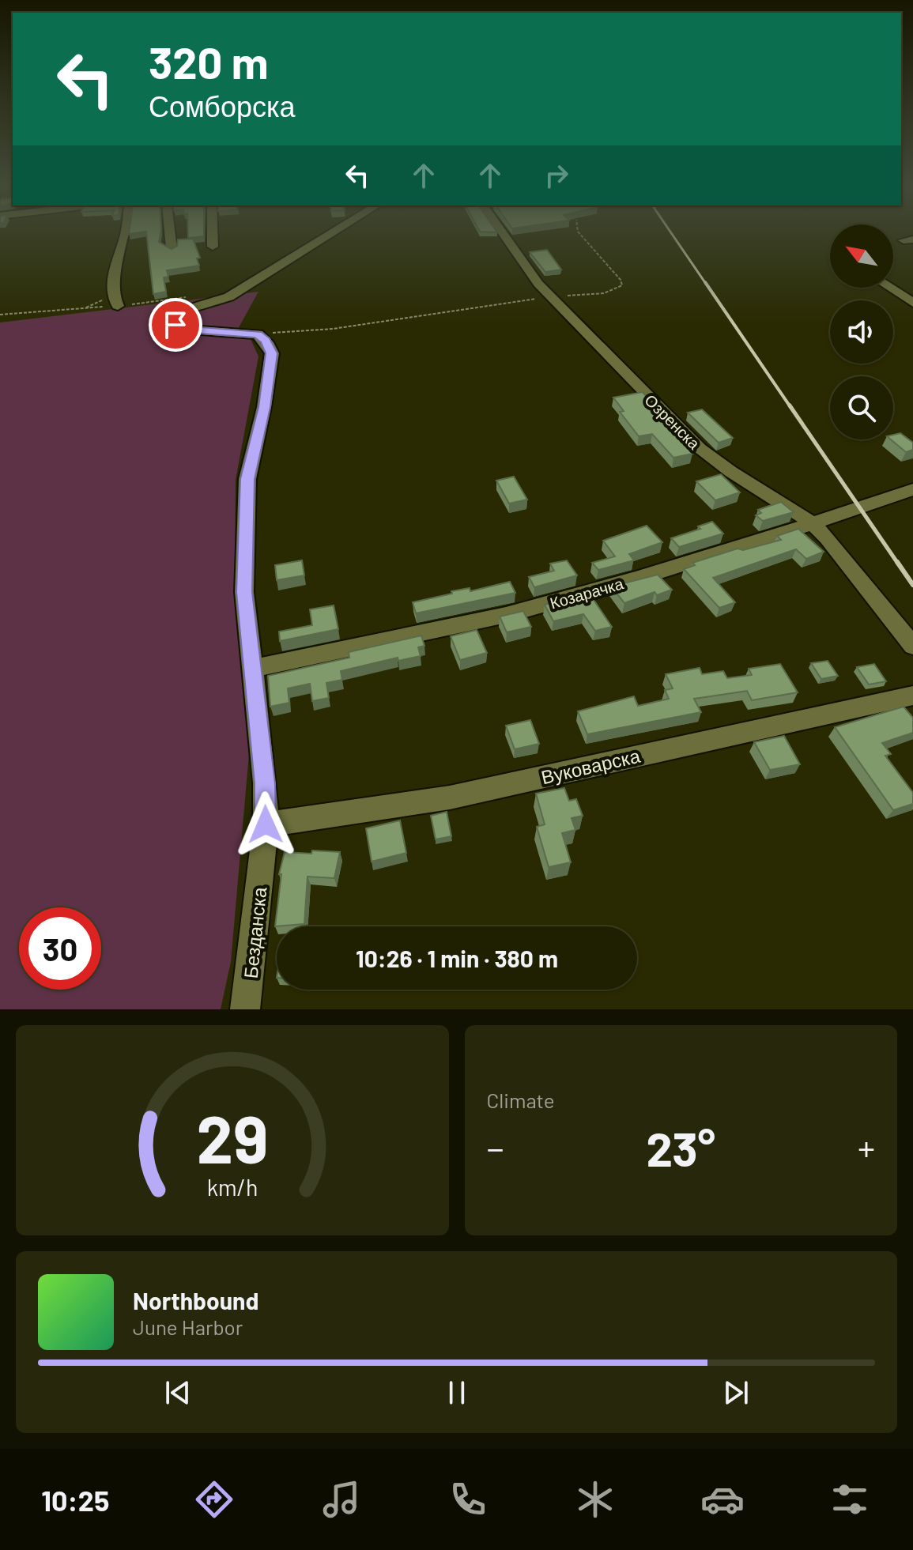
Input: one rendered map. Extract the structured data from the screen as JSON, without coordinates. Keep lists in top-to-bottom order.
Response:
{
  "streets": {
    "street": [
      "Озренска",
      "Козарачка",
      "Вуковарска",
      "Безданска"
    ]
  },
  "crossings": [
    ["Озренска", "Козарачка"],
    ["Козарачка", "Безданска"],
    ["Вуковарска", "Безданска"]
  ],
  "north": "top left",
  "page": {
    "turn": ["320 m", "Сомборска"],
    "limit": "30",
    "trip": "10:26 · 1 min · 380 m",
    "tile": "Climate",
    "heat": ["−", "23°", "+"],
    "song": ["Northbound", "June Harbor"],
    "tabs": "10:25",
    "gauge": ["29", "km/h"]
  }
}
